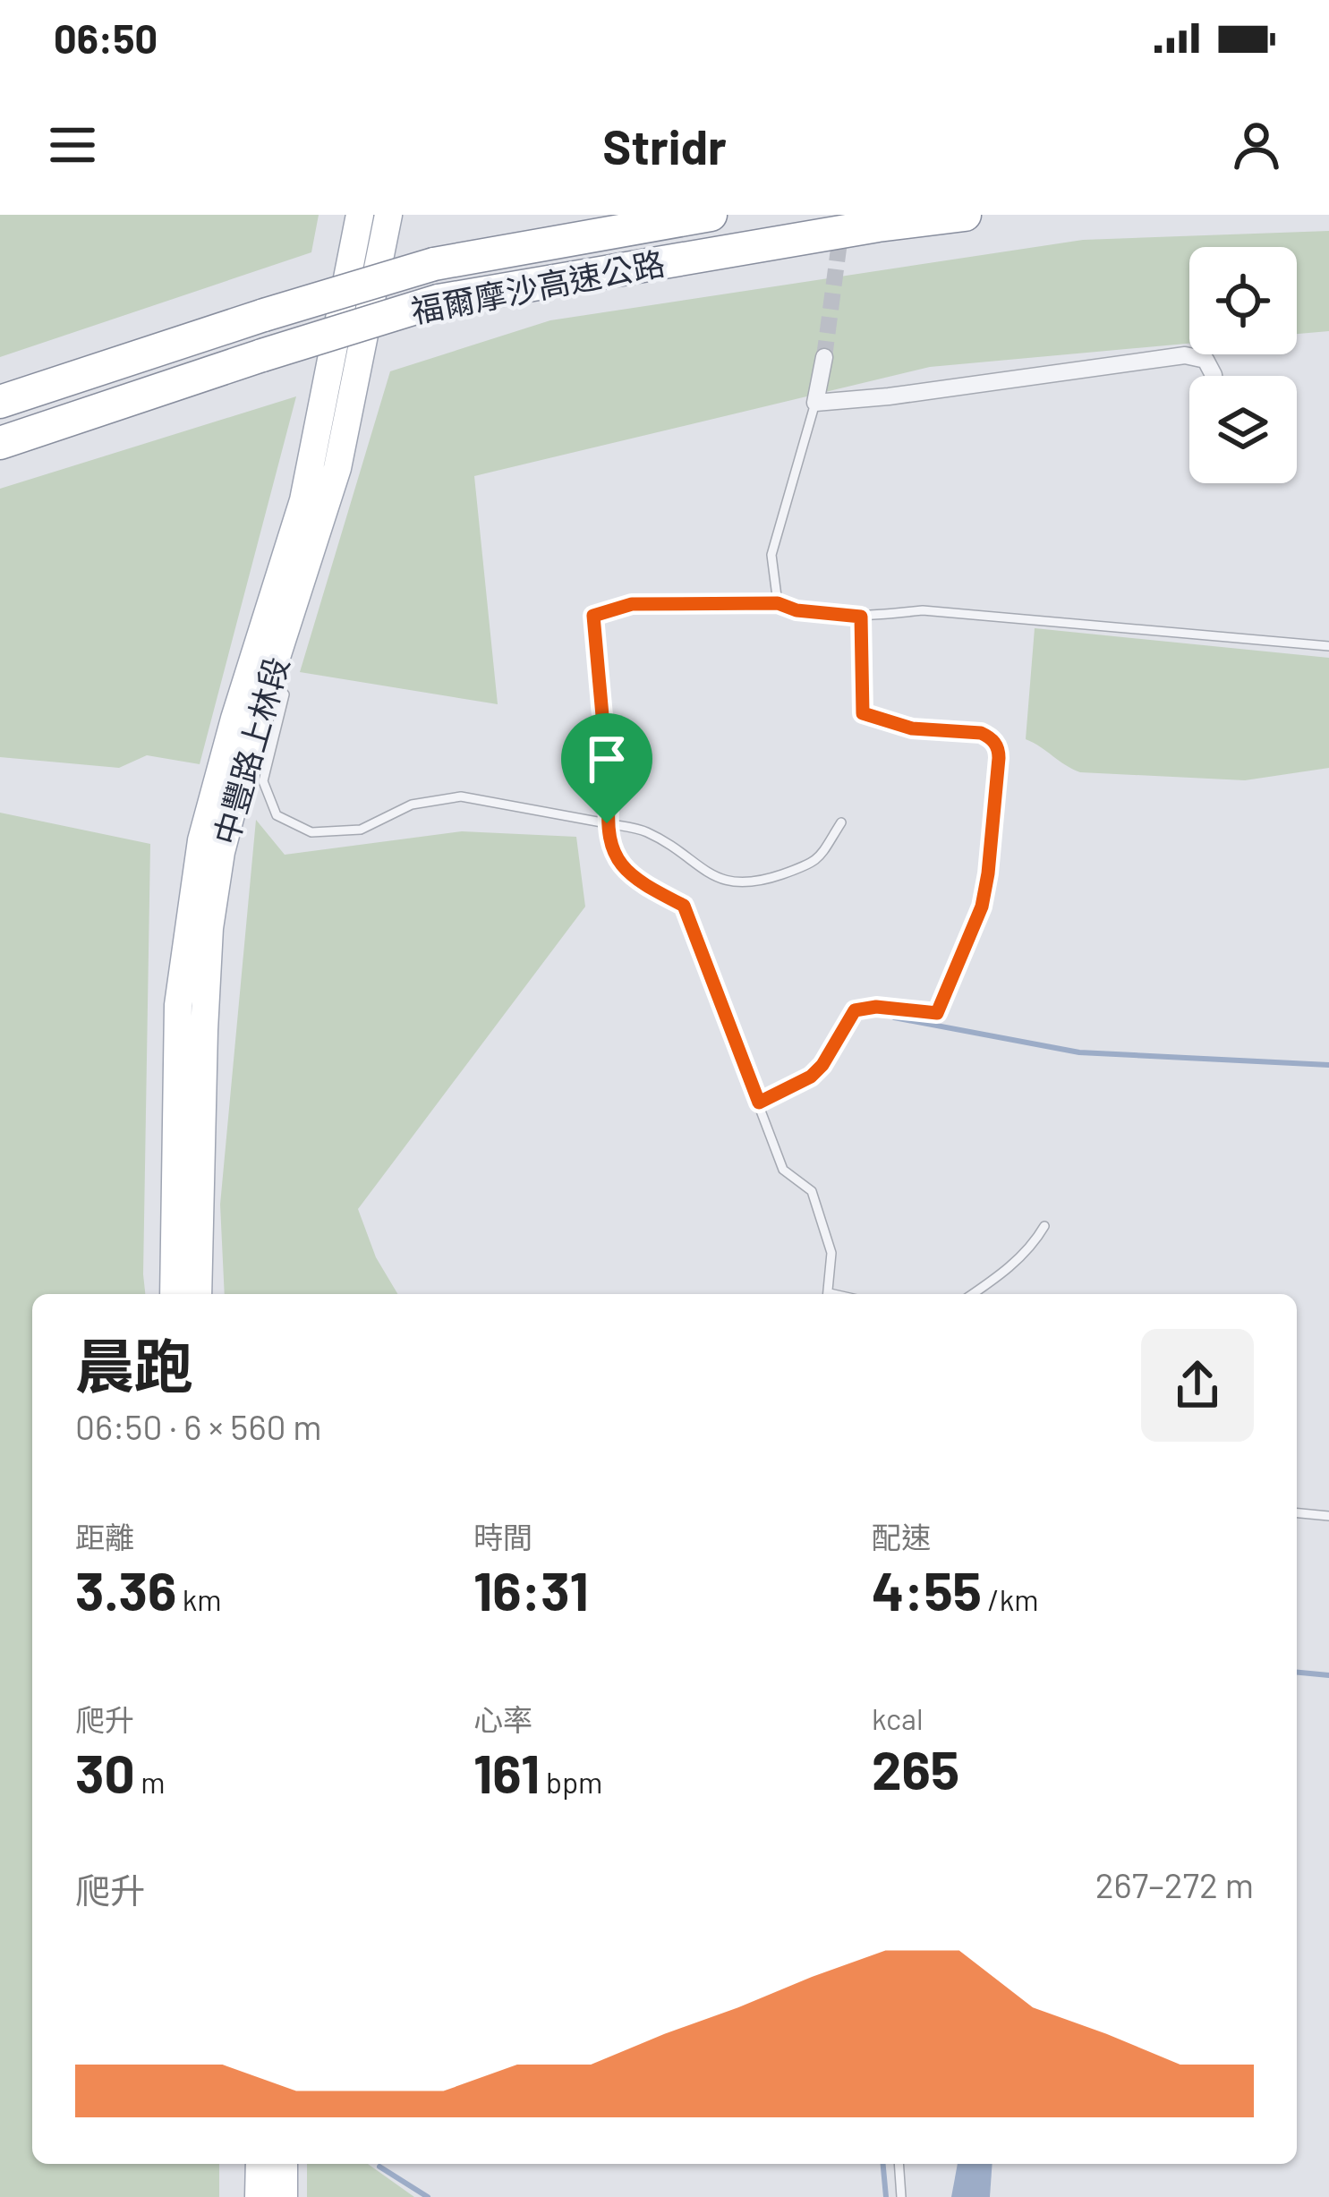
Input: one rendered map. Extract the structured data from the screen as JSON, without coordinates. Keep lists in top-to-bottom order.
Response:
{
  "streets": {
    "highway": ["福爾摩沙高速公路"],
    "main road": ["中豐路上林段"]
  },
  "page": {
    "status": "06:50",
    "header": "Stridr",
    "heading": ["晨跑", "06:50 · 6 × 560 m"],
    "stats": [
      ["距離", "3.36 km"],
      ["時間", "16:31"],
      ["配速", "4:55 /km"],
      ["爬升", "30 m"],
      ["心率", "161 bpm"],
      ["kcal", "265"]
    ],
    "chart": ["爬升", "267–272 m"]
  }
}
